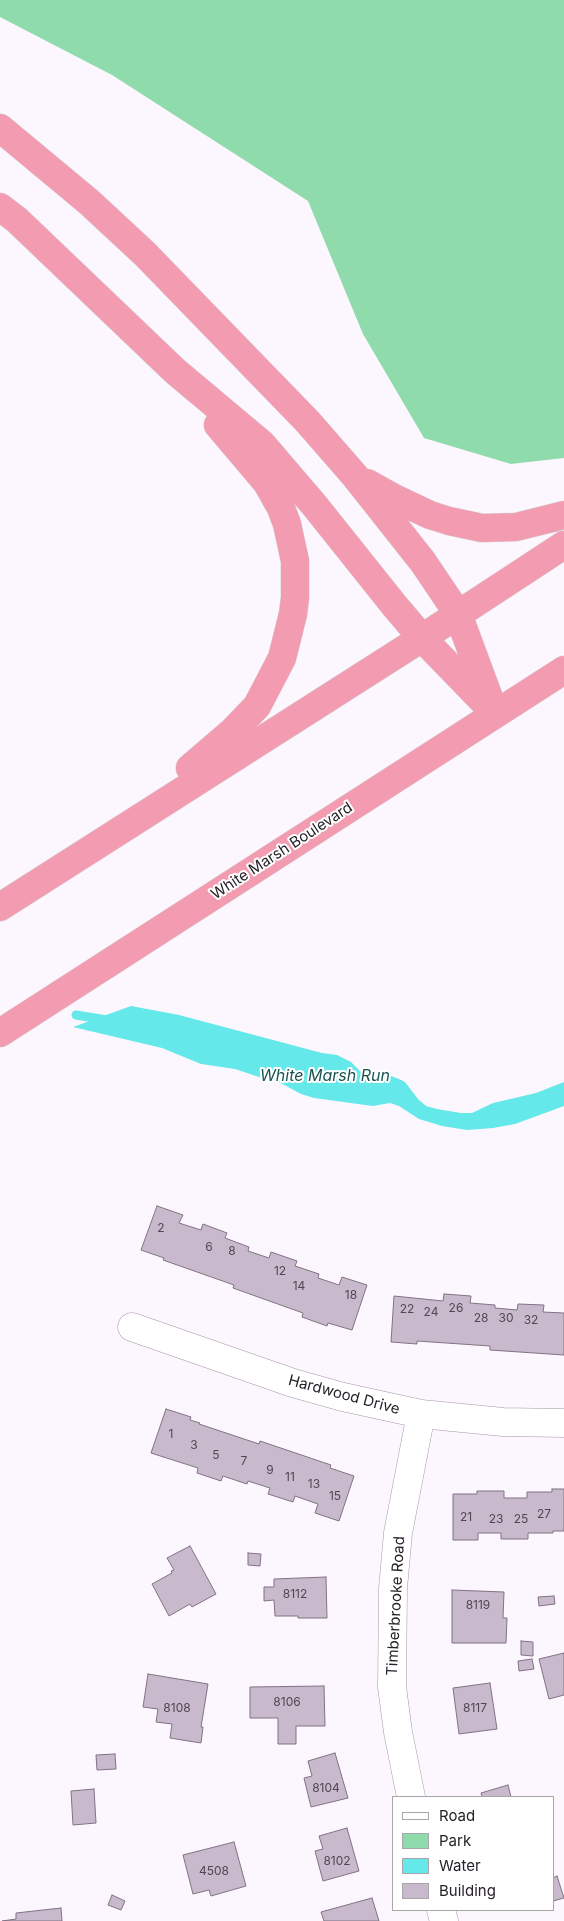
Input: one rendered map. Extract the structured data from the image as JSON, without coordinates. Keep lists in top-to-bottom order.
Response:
{
  "streets": {
    "highway": ["White Marsh Boulevard"],
    "street": ["Hardwood Drive", "Timberbrooke Road"]
  },
  "crossings": [
    ["Hardwood Drive", "Timberbrooke Road"]
  ],
  "water": ["White Marsh Run"],
  "house_numbers": [
    "2",
    "6",
    "8",
    "12",
    "14",
    "18",
    "26",
    "22",
    "24",
    "28",
    "30",
    "32",
    "1",
    "3",
    "5",
    "7",
    "9",
    "11",
    "13",
    "15",
    "27",
    "21",
    "23",
    "25",
    "8112",
    "8119",
    "8106",
    "8108",
    "8117",
    "8104",
    "8102",
    "4508"
  ],
  "legend": [
    "Road",
    "Park",
    "Water",
    "Building"
  ]
}
